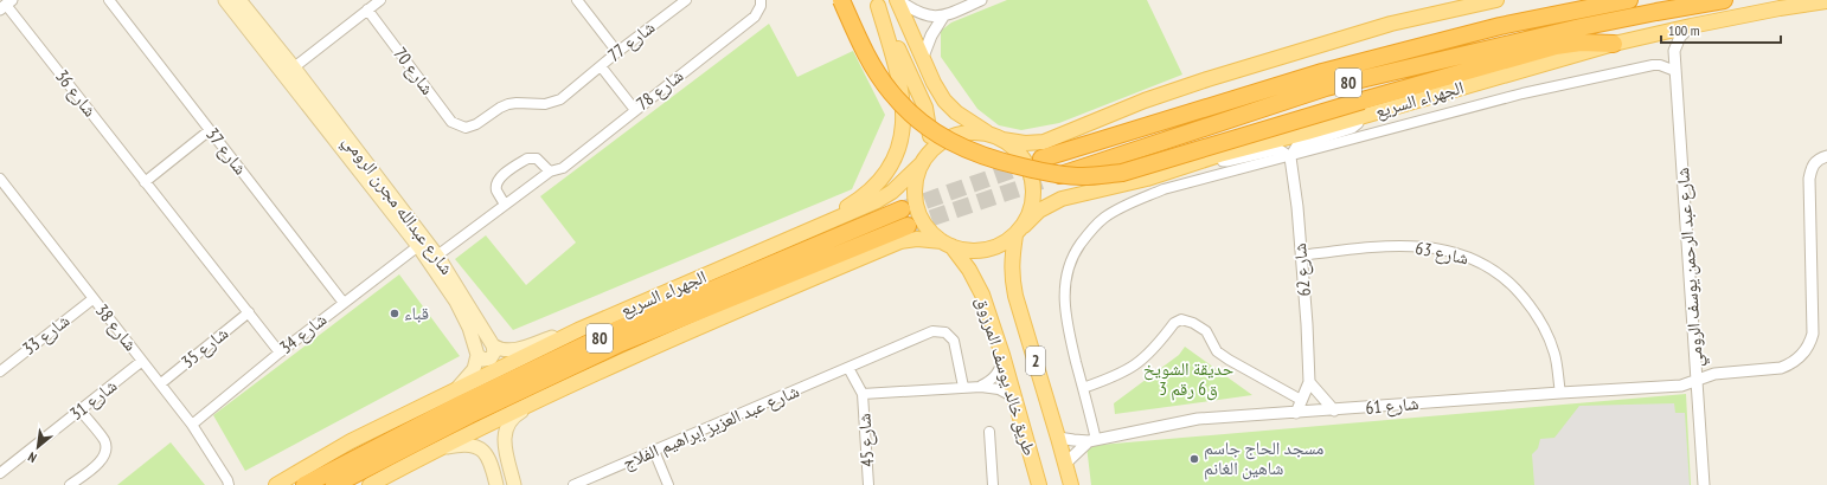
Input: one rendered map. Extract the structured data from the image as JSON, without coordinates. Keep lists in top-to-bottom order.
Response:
{
  "streets": {
    "highway": ["80", "الجهراء السريع"],
    "main road": ["شارع عبدالله مجرن الرومي", "2", "طريق خالد يوسف المرزوق"],
    "street": [
      "شارع 77",
      "شارع 70",
      "شارع 78",
      "شارع 36",
      "شارع 37",
      "شارع 63",
      "شارع عبد الرحمن يوسف الرومي",
      "شارع 62",
      "شارع 38",
      "شارع 34",
      "شارع 33",
      "شارع 35",
      "شارع 31",
      "شارع 61",
      "شارع عبد العزيز إبراهيم الفلاج",
      "شارع 45"
    ]
  },
  "crossings": [
    ["شارع 77", "شارع 70"],
    ["شارع 77", "شارع 78"],
    ["شارع 78", "شارع عبدالله مجرن الرومي"],
    ["شارع 36", "شارع 34"],
    ["شارع 36", "شارع 35"],
    ["الجهراء السريع", "شارع عبد الرحمن يوسف الرومي"],
    ["الجهراء السريع", "شارع 62"],
    ["الجهراء السريع", "طريق خالد يوسف المرزوق"],
    ["شارع 37", "شارع 34"],
    ["شارع عبدالله مجرن الرومي", "شارع 34"],
    ["شارع 63", "شارع 62"],
    ["شارع 63", "شارع 61"],
    ["شارع عبد الرحمن يوسف الرومي", "شارع 61"],
    ["شارع 62", "شارع 61"],
    ["شارع 38", "شارع 34"],
    ["شارع 38", "شارع 33"],
    ["شارع 38", "شارع 35"],
    ["شارع 38", "شارع 31"],
    ["طريق خالد يوسف المرزوق", "شارع 61"]
  ],
  "parks": ["حديقة الشويخ ق6 رقم 3"],
  "places": ["قباء", "مسجد الحاج جاسم شاهين الغانم"],
  "scale_bar": "100 m",
  "north": "bottom left"
}
